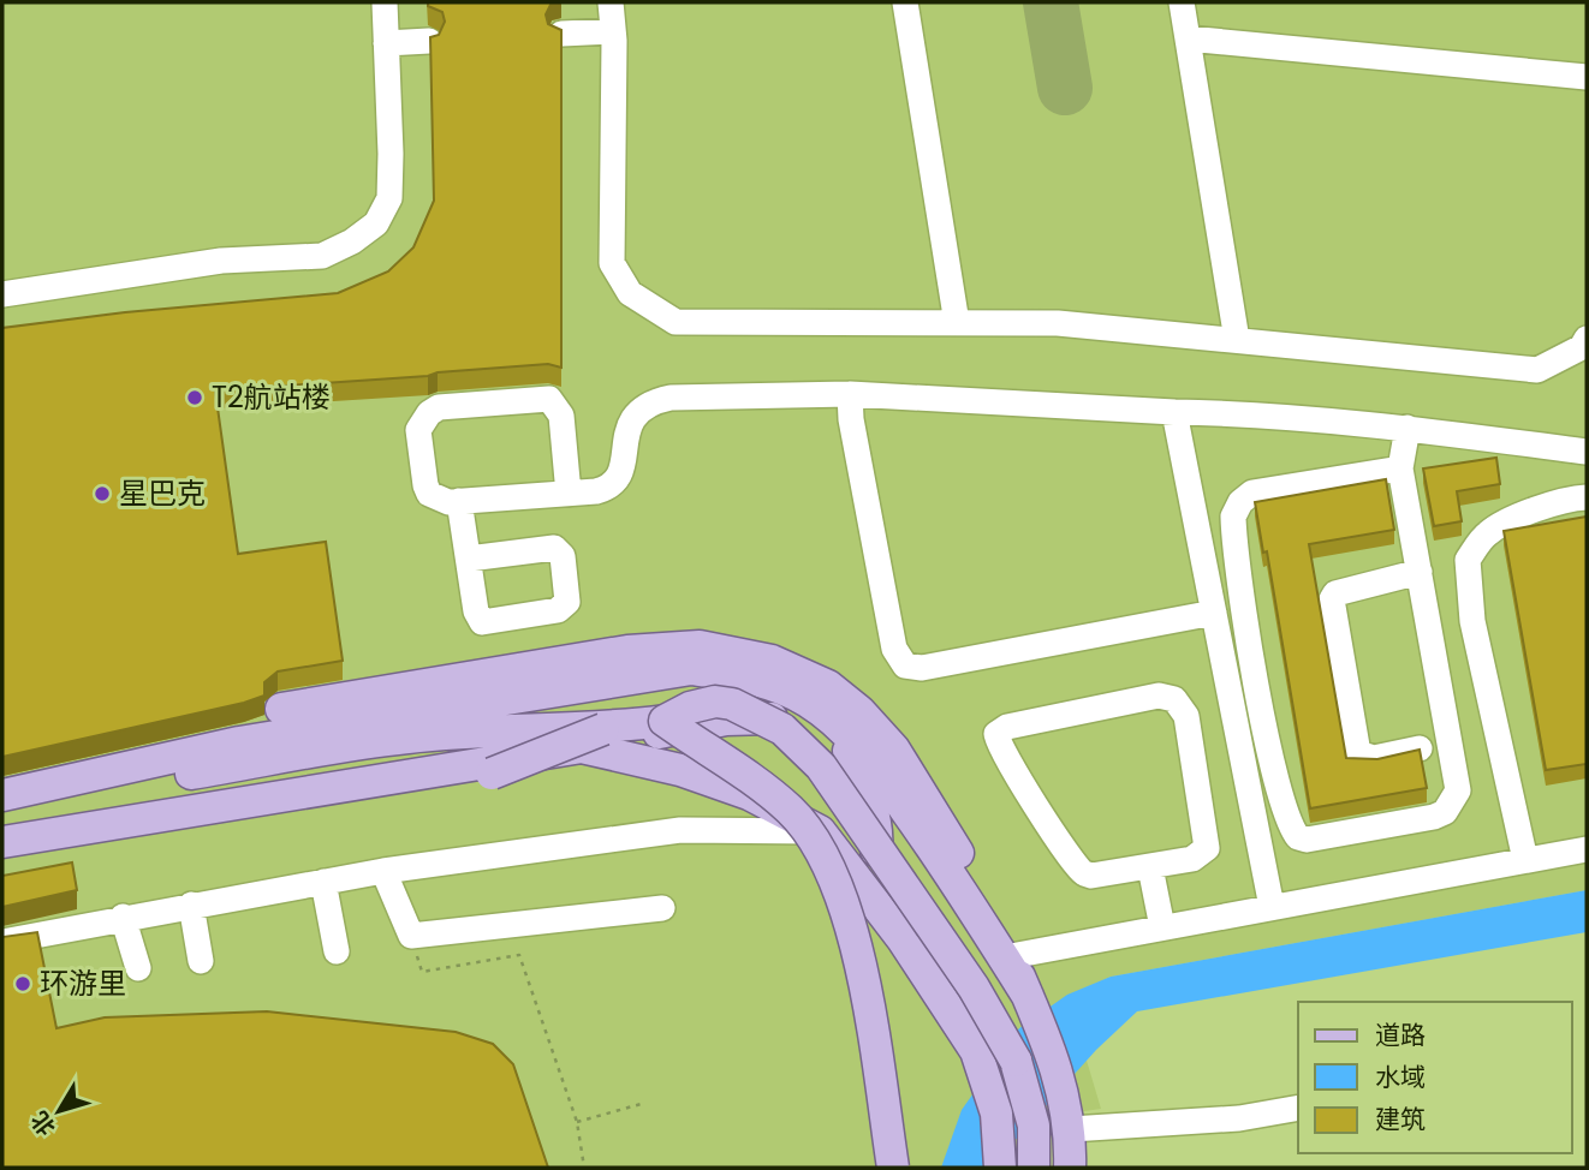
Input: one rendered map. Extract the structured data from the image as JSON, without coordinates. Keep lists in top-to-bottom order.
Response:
{
  "places": ["T2航站楼", "星巴克", "环游里"],
  "legend": ["道路", "水域", "建筑"],
  "north": "bottom left"
}
